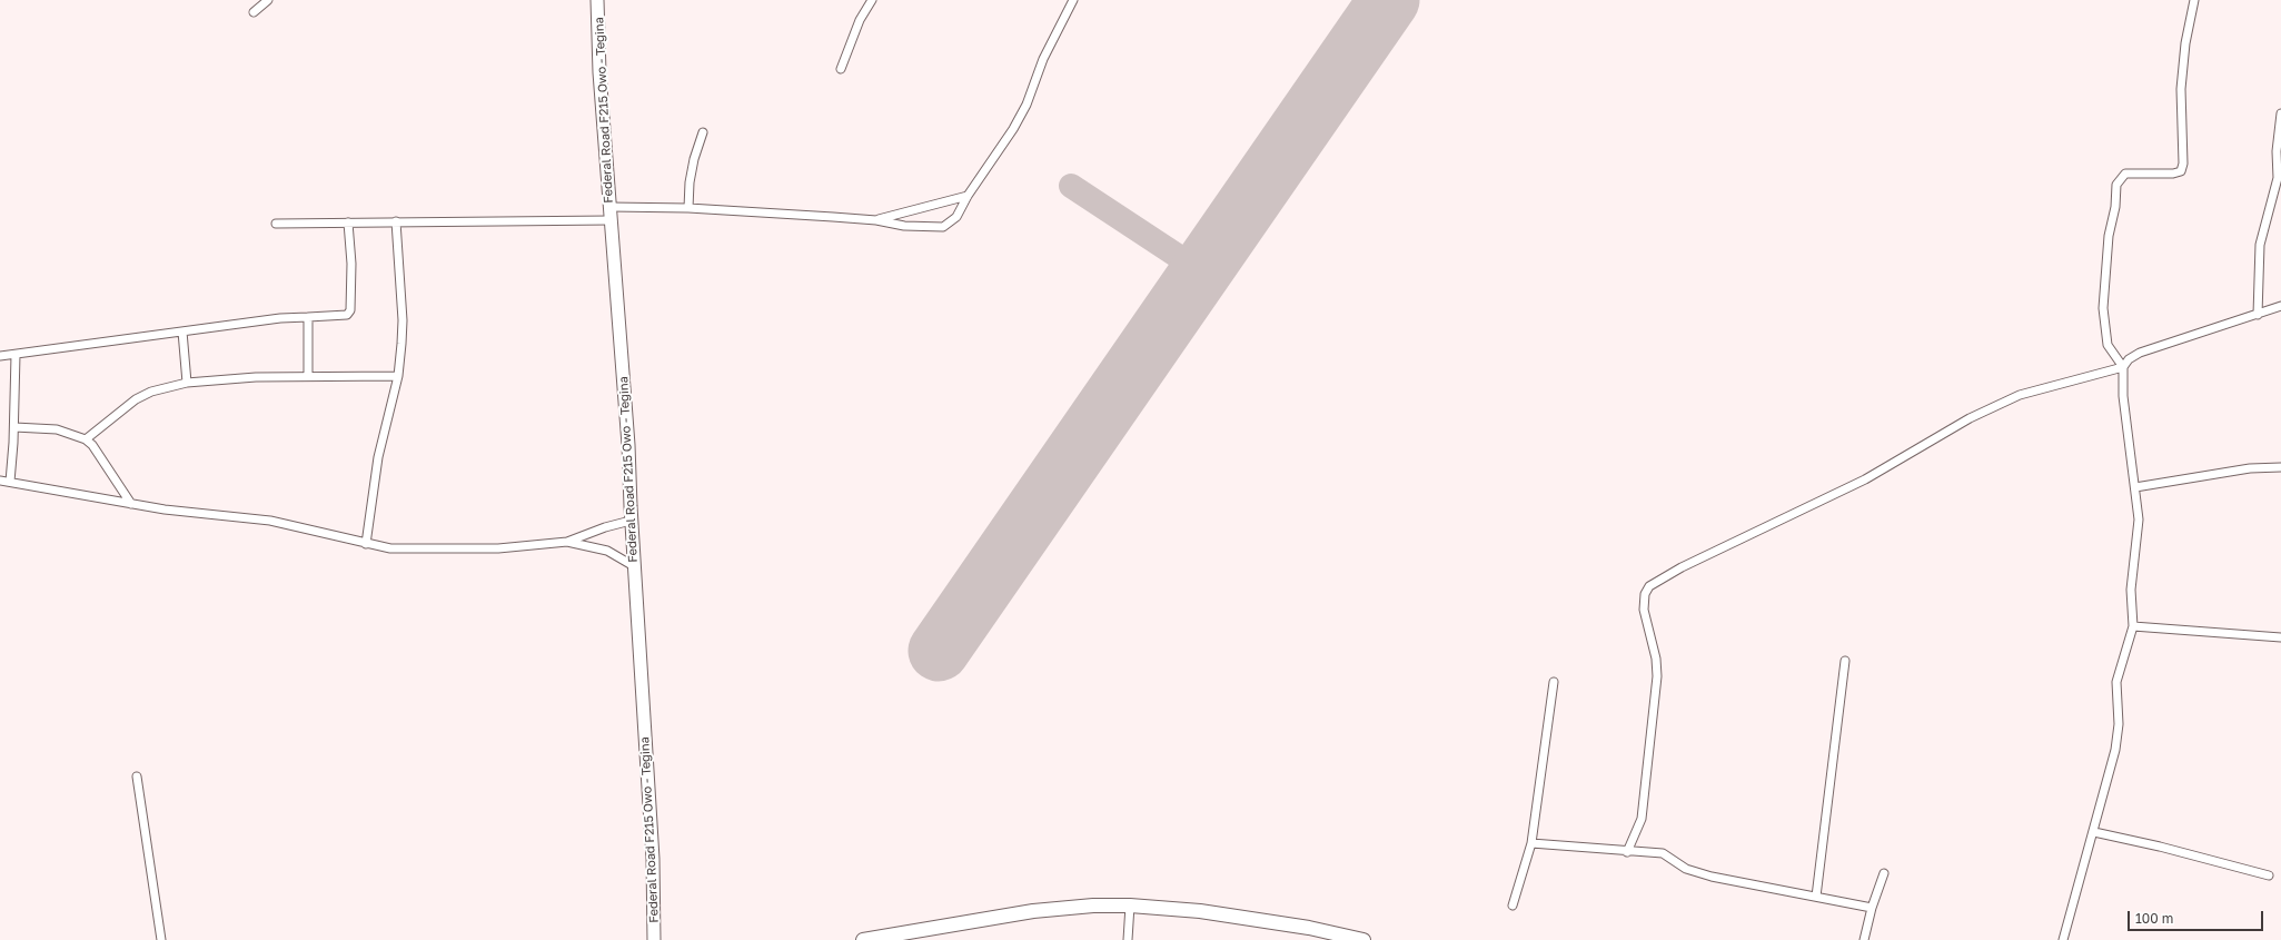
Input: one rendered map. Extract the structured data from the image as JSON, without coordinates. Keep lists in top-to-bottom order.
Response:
{
  "streets": {
    "main road": ["Federal Road F215 Owo - Tegina"]
  },
  "scale_bar": "100 m"
}
